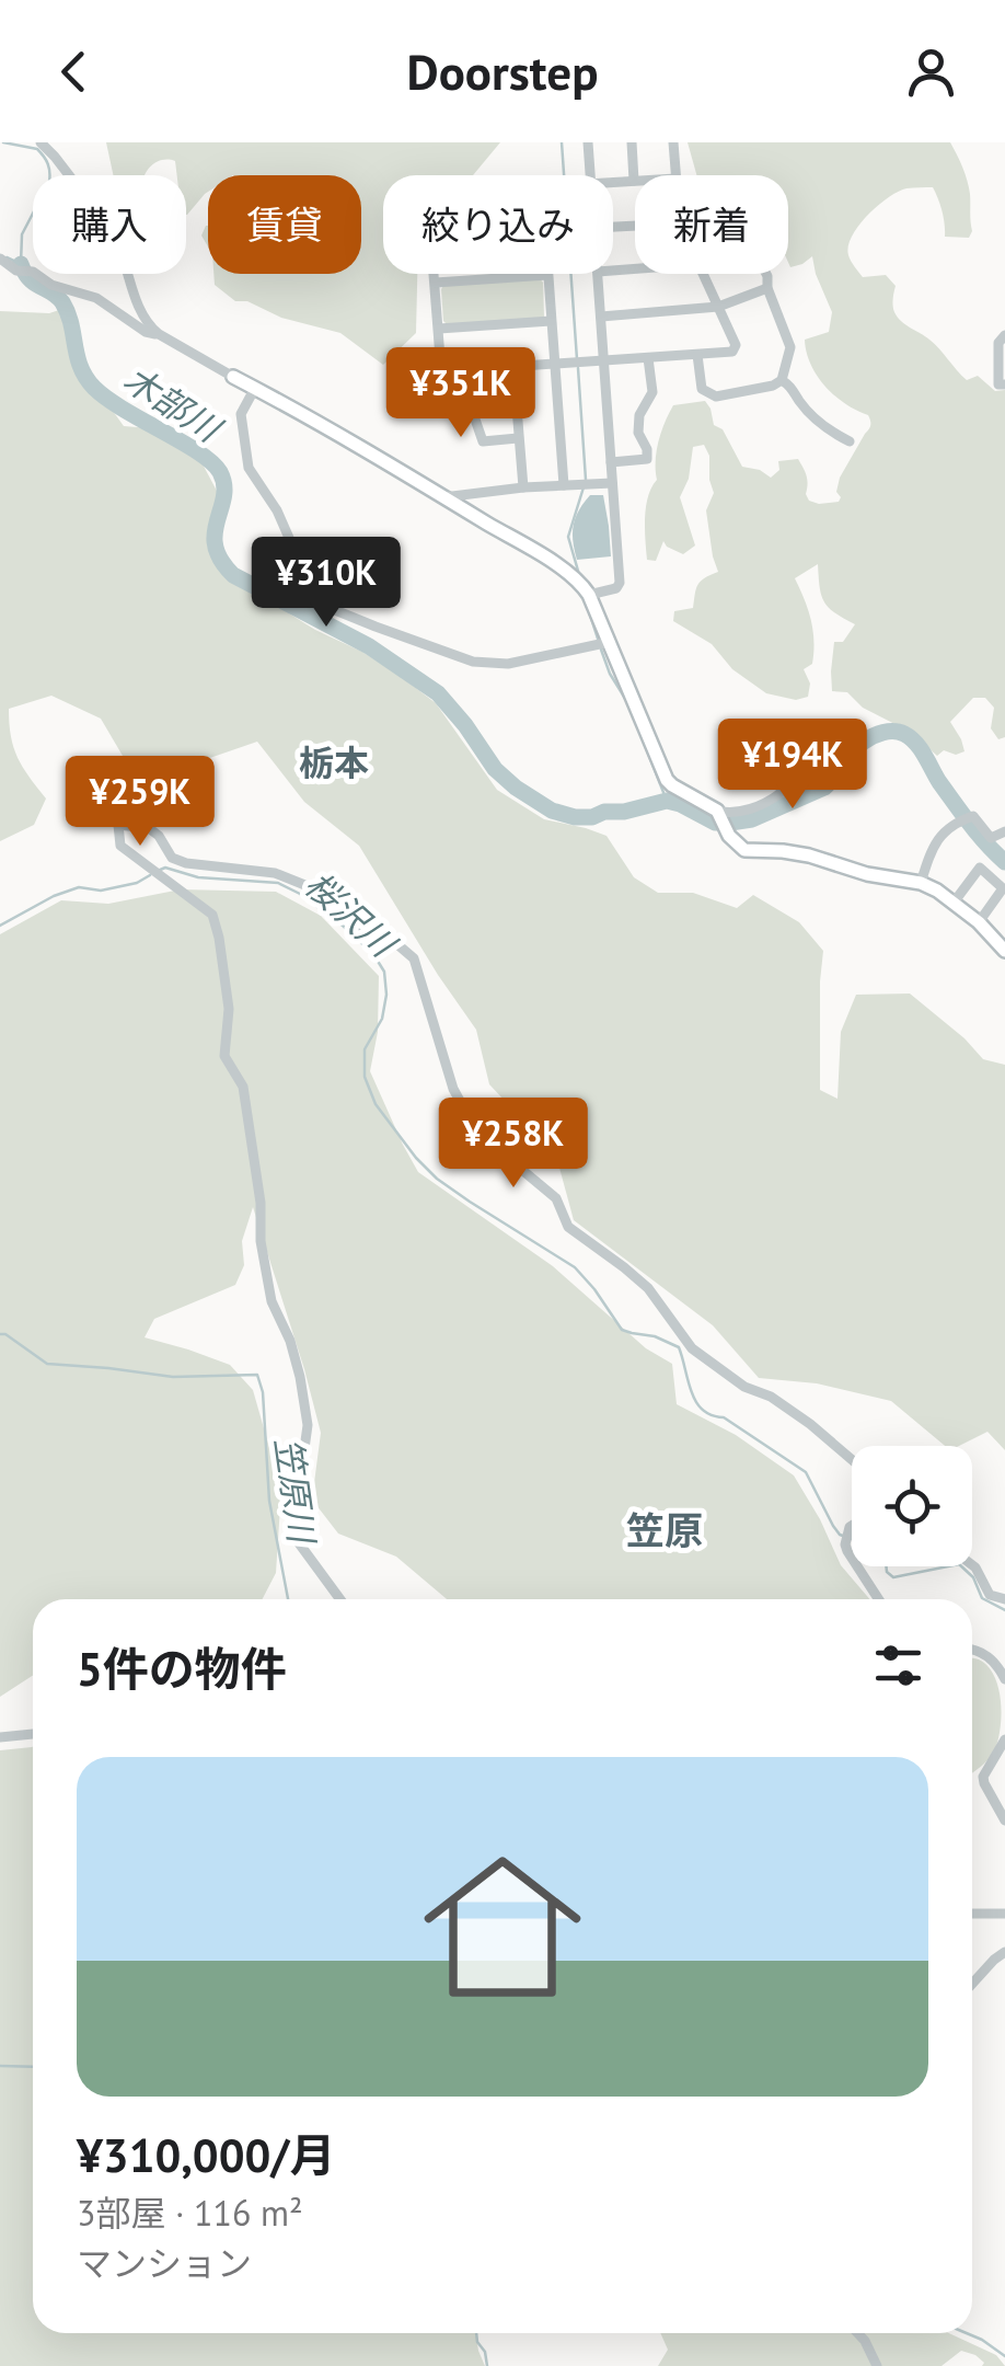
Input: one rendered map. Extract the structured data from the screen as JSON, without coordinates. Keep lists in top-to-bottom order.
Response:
{
  "districts": ["栃本", "笠原"],
  "water": ["木部川", "桜沢川", "笠原川"],
  "page": {
    "header": "Doorstep",
    "chip": [
      "購入",
      "賃貸",
      "絞り込み",
      "新着"
    ],
    "price": [
      "¥351K",
      "¥310K",
      "¥194K",
      "¥259K",
      "¥258K"
    ],
    "heading": "5件の物件",
    "list": [
      {
        "name": "¥310,000/月",
        "note": "3部屋 · 116 m² · マンション"
      }
    ]
  }
}
